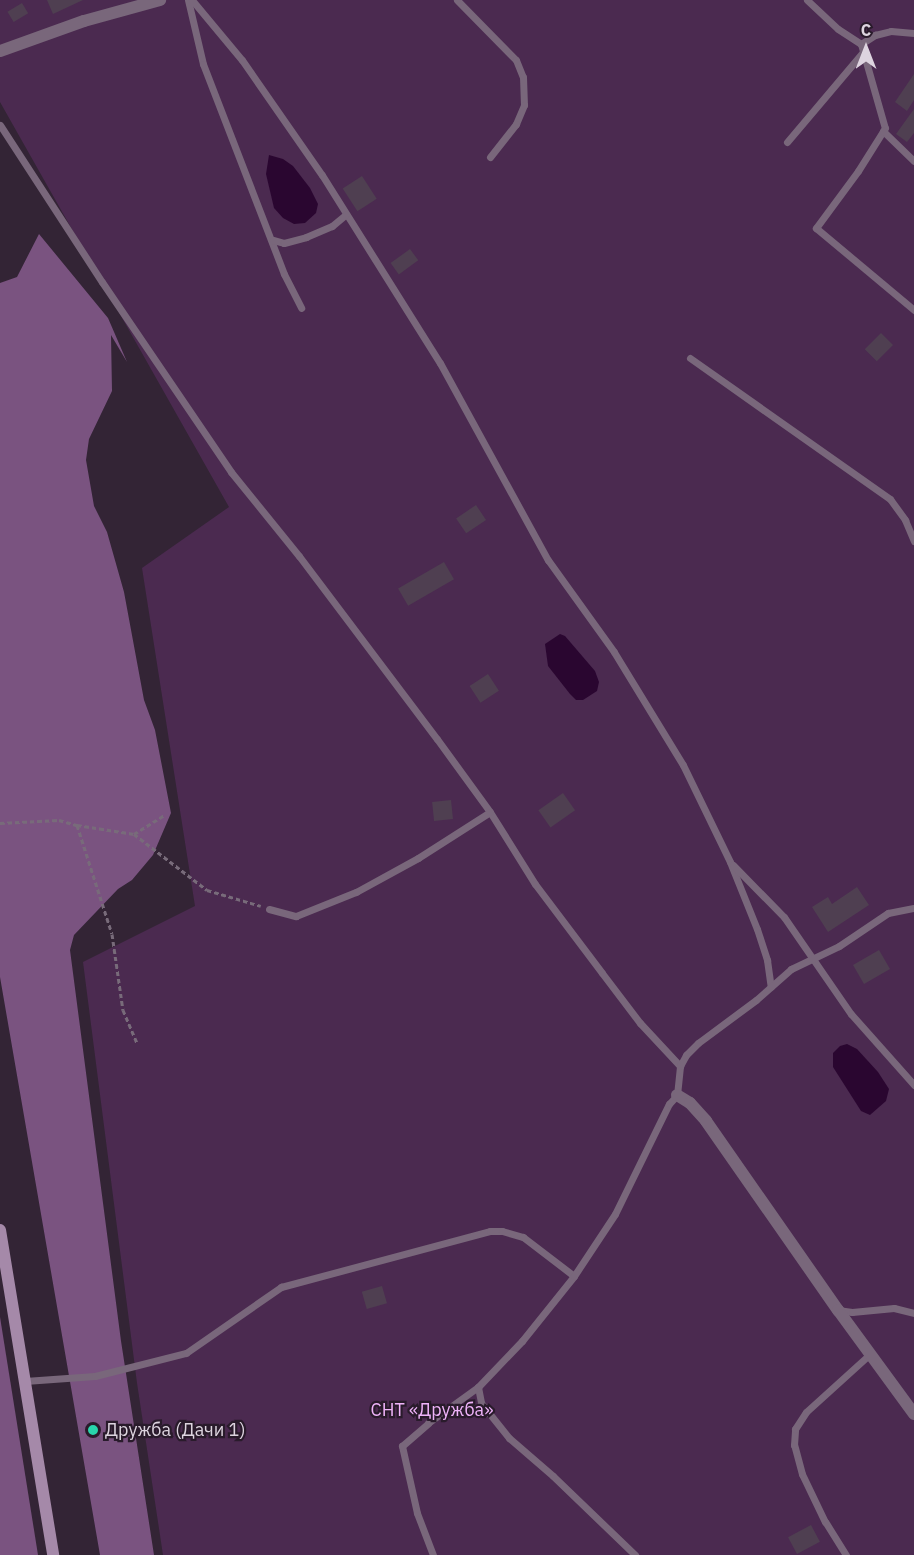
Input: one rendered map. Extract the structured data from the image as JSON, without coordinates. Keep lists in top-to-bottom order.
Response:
{
  "parks": ["СНТ «Дружба»"],
  "places": ["Дружба (Дачи 1)"],
  "north": "top"
}
